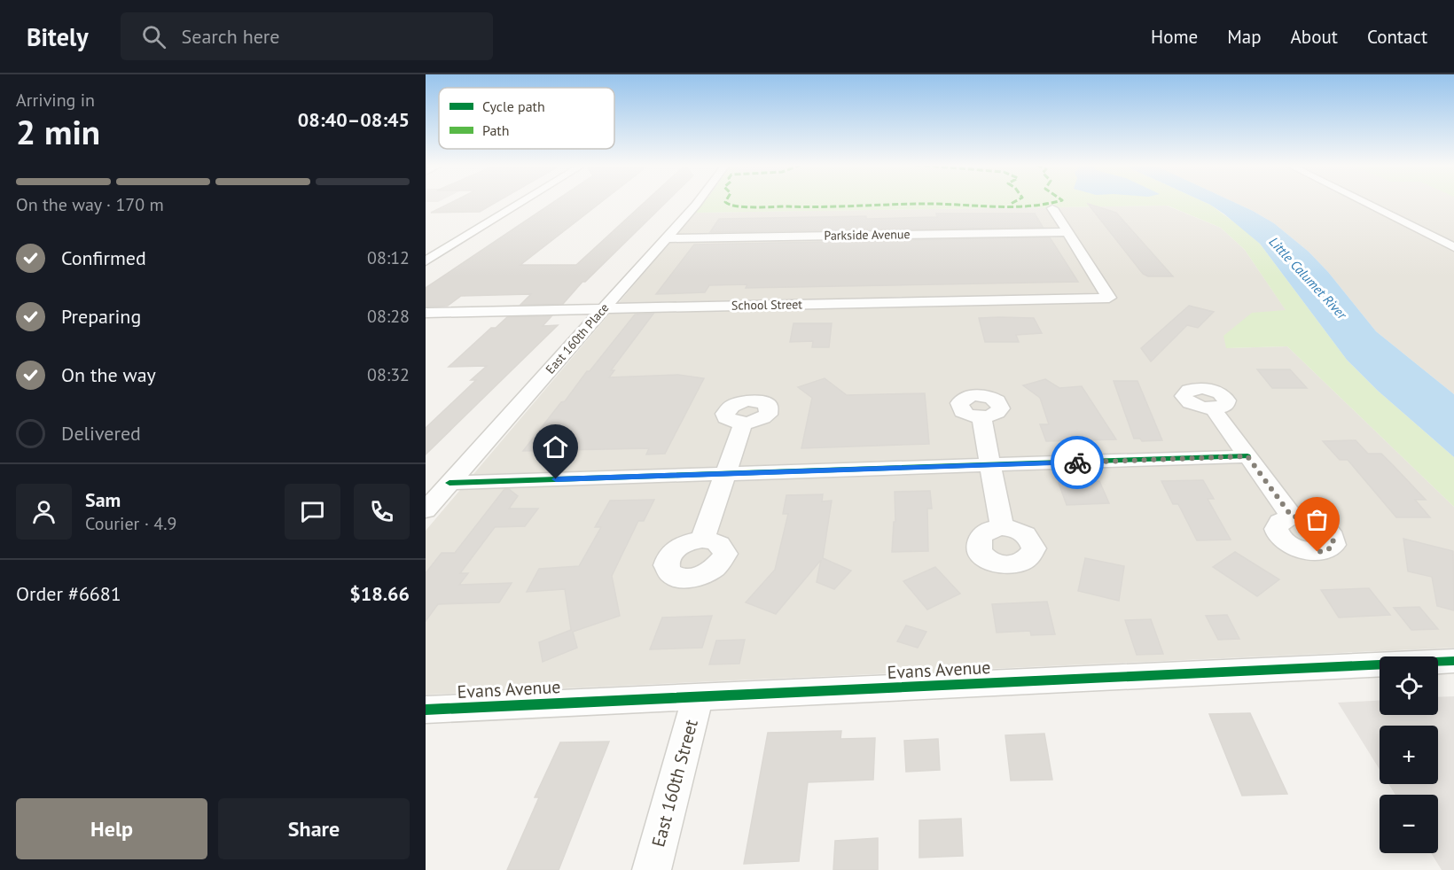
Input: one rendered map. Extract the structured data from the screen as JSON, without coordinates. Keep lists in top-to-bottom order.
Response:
{
  "streets": {
    "street": [
      "Parkside Avenue",
      "School Street",
      "East 160th Place",
      "Evans Avenue",
      "East 160th Street"
    ]
  },
  "crossings": [
    ["Parkside Avenue", "School Street"],
    ["Parkside Avenue", "East 160th Place"],
    ["School Street", "East 160th Place"],
    ["Evans Avenue", "East 160th Street"]
  ],
  "water": ["Little Calumet River"],
  "legend": ["Cycle path", "Path"],
  "page": {
    "header": "Bitely",
    "search": "Search here",
    "nav": [
      "Home",
      "Map",
      "About",
      "Contact"
    ],
    "heading": ["2 min", "Arriving in", "08:40–08:45"],
    "panel": [
      "Sam",
      "Courier · 4.9",
      "Order #6681",
      "$18.66"
    ],
    "bar": "On the way · 170 m",
    "list": [
      ["Confirmed", "08:12"],
      ["Preparing", "08:28"],
      ["On the way", "08:32"],
      "Delivered"
    ],
    "map_buttons": ["+", "−"],
    "buttons": ["Help", "Share"]
  }
}
